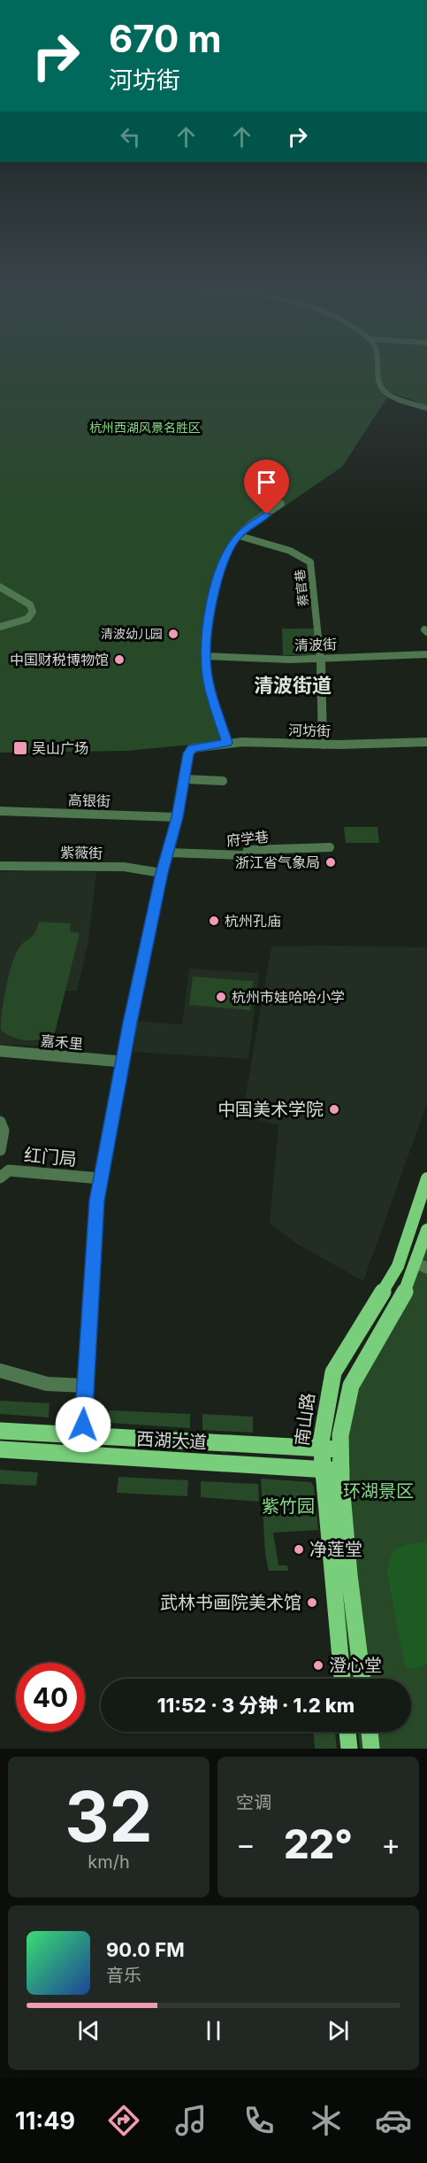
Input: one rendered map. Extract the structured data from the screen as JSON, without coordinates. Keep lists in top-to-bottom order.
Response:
{
  "streets": {
    "main road": ["南山路", "西湖大道"],
    "street": [
      "蔡官巷",
      "清波街",
      "河坊街",
      "高银街",
      "府学巷",
      "紫薇街",
      "嘉禾里",
      "红门局"
    ]
  },
  "crossings": [
    ["蔡官巷", "清波街"],
    ["南山路", "西湖大道"]
  ],
  "districts": ["清波街道"],
  "parks": ["杭州西湖风景名胜区", "环湖景区", "紫竹园"],
  "places": {
    "other": [
      "清波幼儿园",
      "中国财税博物馆",
      "浙江省气象局",
      "杭州孔庙",
      "杭州市娃哈哈小学",
      "中国美术学院",
      "净莲堂",
      "武林书画院美术馆",
      "澄心堂"
    ],
    "transit": ["吴山广场"]
  },
  "page": {
    "turn": ["670 m", "河坊街"],
    "limit": "40",
    "trip": "11:52 · 3 分钟 · 1.2 km",
    "tile": [
      ["32", "km/h"],
      "空调"
    ],
    "heat": ["−", "22°", "+"],
    "song": ["90.0 FM", "音乐"],
    "tabs": "11:49"
  }
}
